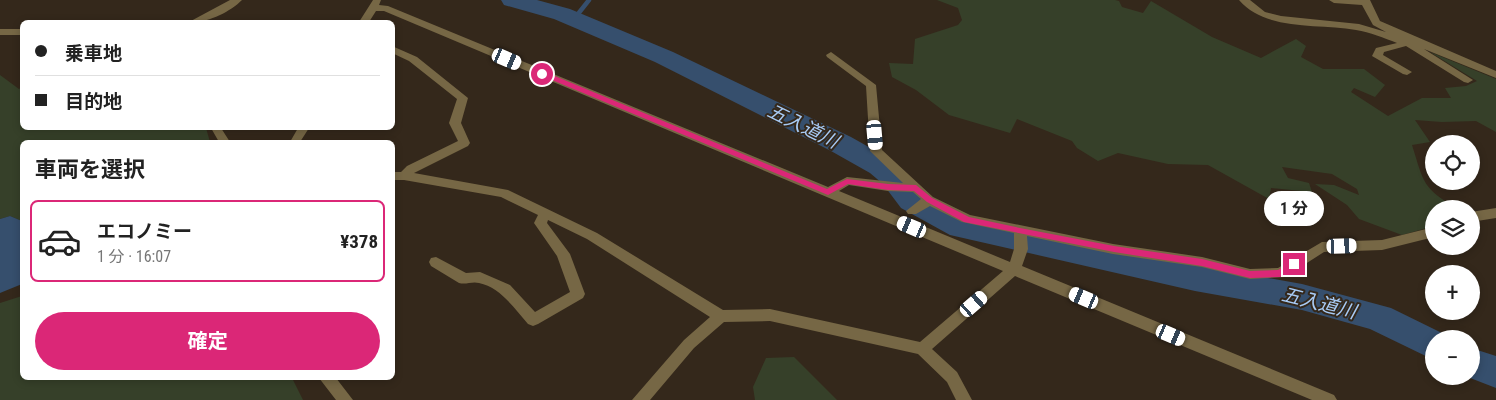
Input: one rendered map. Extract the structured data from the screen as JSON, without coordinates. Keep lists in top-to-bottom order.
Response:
{
  "water": ["五入道川"],
  "page": {
    "banner": ["乗車地", "目的地"],
    "map_buttons": ["+", "−"],
    "heading": "車両を選択",
    "bubble": "1 分",
    "list": [
      {
        "name": "エコノミー",
        "note": "1 分 · 16:07",
        "value": "¥378"
      }
    ],
    "buttons": "確定"
  }
}
